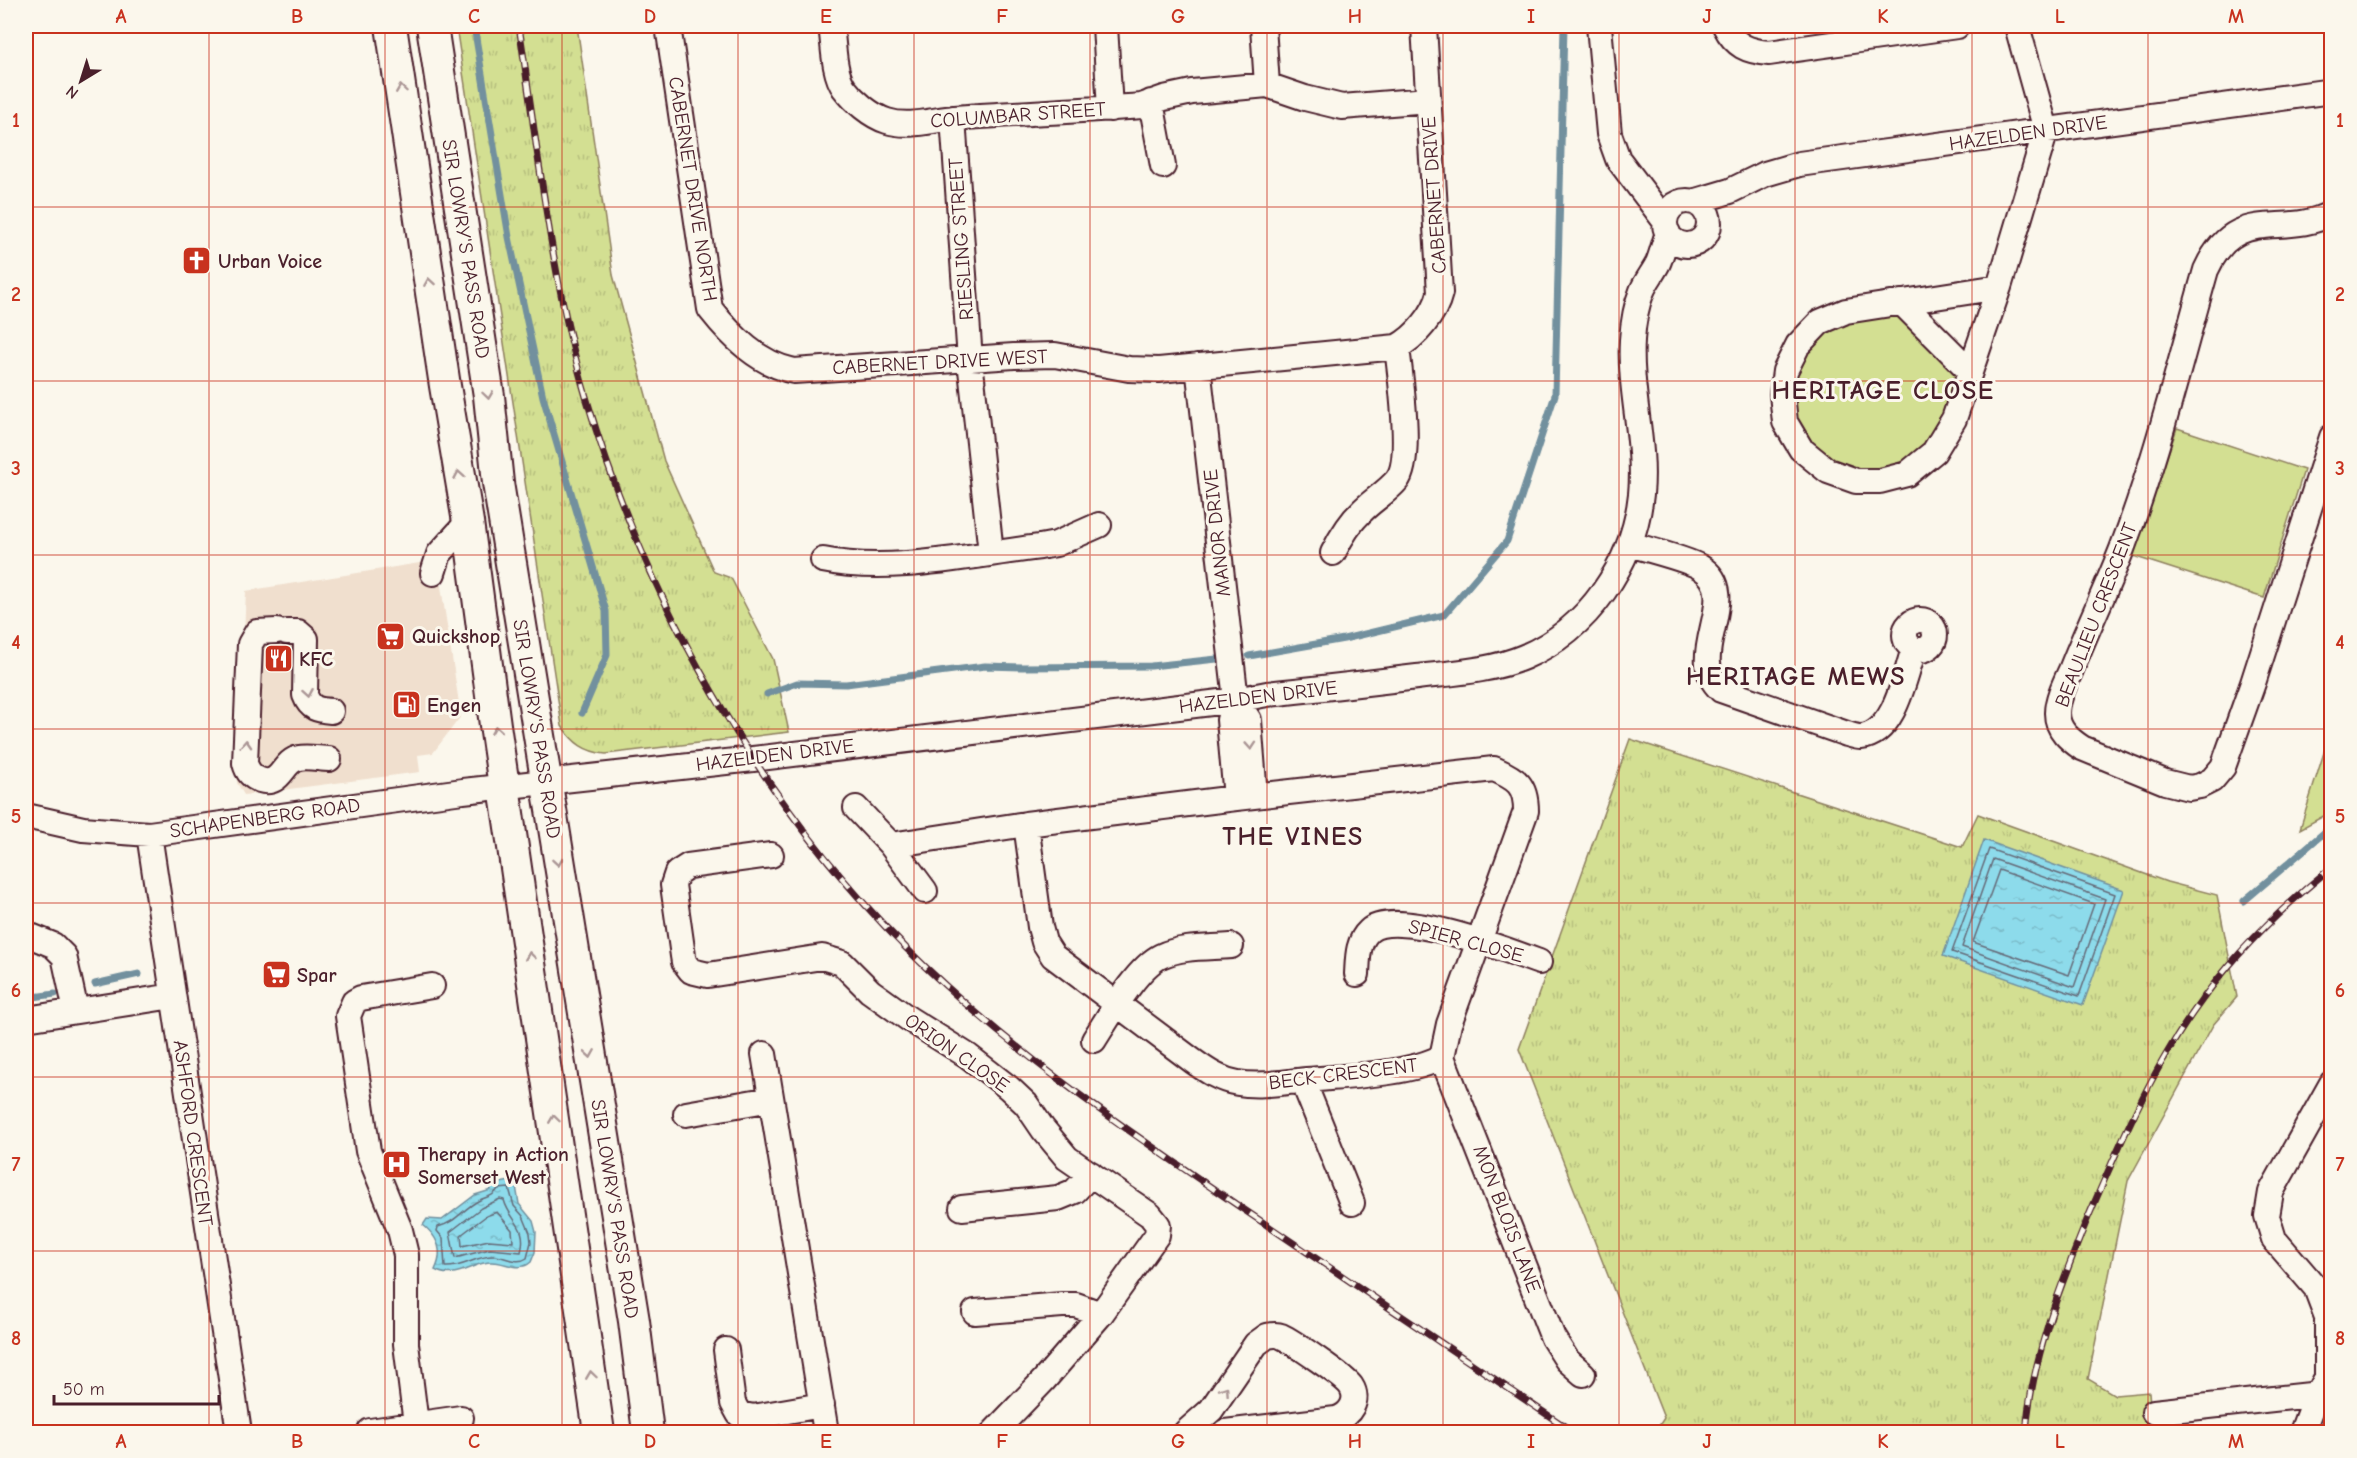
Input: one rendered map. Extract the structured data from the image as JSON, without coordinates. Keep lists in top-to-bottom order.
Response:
{
  "streets": {
    "main road": ["SIR LOWRY'S PASS ROAD"],
    "street": [
      "COLUMBAR STREET",
      "HAZELDEN DRIVE",
      "CABERNET DRIVE NORTH",
      "CABERNET DRIVE",
      "RIESLING STREET",
      "CABERNET DRIVE WEST",
      "MANOR DRIVE",
      "BEAULIEU CRESCENT",
      "SCHAPENBERG ROAD",
      "SPIER CLOSE",
      "ORION CLOSE",
      "BECK CRESCENT",
      "ASHFORD CRESCENT",
      "MON BLOIS LANE"
    ]
  },
  "crossings": [
    ["COLUMBAR STREET", "CABERNET DRIVE"],
    ["COLUMBAR STREET", "RIESLING STREET"],
    ["HAZELDEN DRIVE", "SIR LOWRY'S PASS ROAD"],
    ["HAZELDEN DRIVE", "MANOR DRIVE"],
    ["HAZELDEN DRIVE", "SCHAPENBERG ROAD"],
    ["CABERNET DRIVE NORTH", "CABERNET DRIVE WEST"],
    ["CABERNET DRIVE", "CABERNET DRIVE WEST"],
    ["RIESLING STREET", "CABERNET DRIVE WEST"],
    ["SIR LOWRY'S PASS ROAD", "SCHAPENBERG ROAD"],
    ["CABERNET DRIVE WEST", "MANOR DRIVE"],
    ["SCHAPENBERG ROAD", "ASHFORD CRESCENT"],
    ["SPIER CLOSE", "BECK CRESCENT"],
    ["BECK CRESCENT", "MON BLOIS LANE"]
  ],
  "districts": ["HERITAGE CLOSE", "HERITAGE MEWS", "THE VINES"],
  "places": {
    "church": ["Urban Voice"],
    "supermarket": ["Quickshop", "Spar"],
    "restaurant": ["KFC"],
    "fuel station": ["Engen"],
    "hospital": ["Therapy in Action Somerset West"]
  },
  "scale_bar": "50 m",
  "north": "bottom left",
  "grid": {
    "columns": [
      "A",
      "B",
      "C",
      "D",
      "E",
      "F",
      "G",
      "H",
      "I",
      "J",
      "K",
      "L",
      "M"
    ],
    "rows": [
      "1",
      "2",
      "3",
      "4",
      "5",
      "6",
      "7",
      "8"
    ]
  }
}
